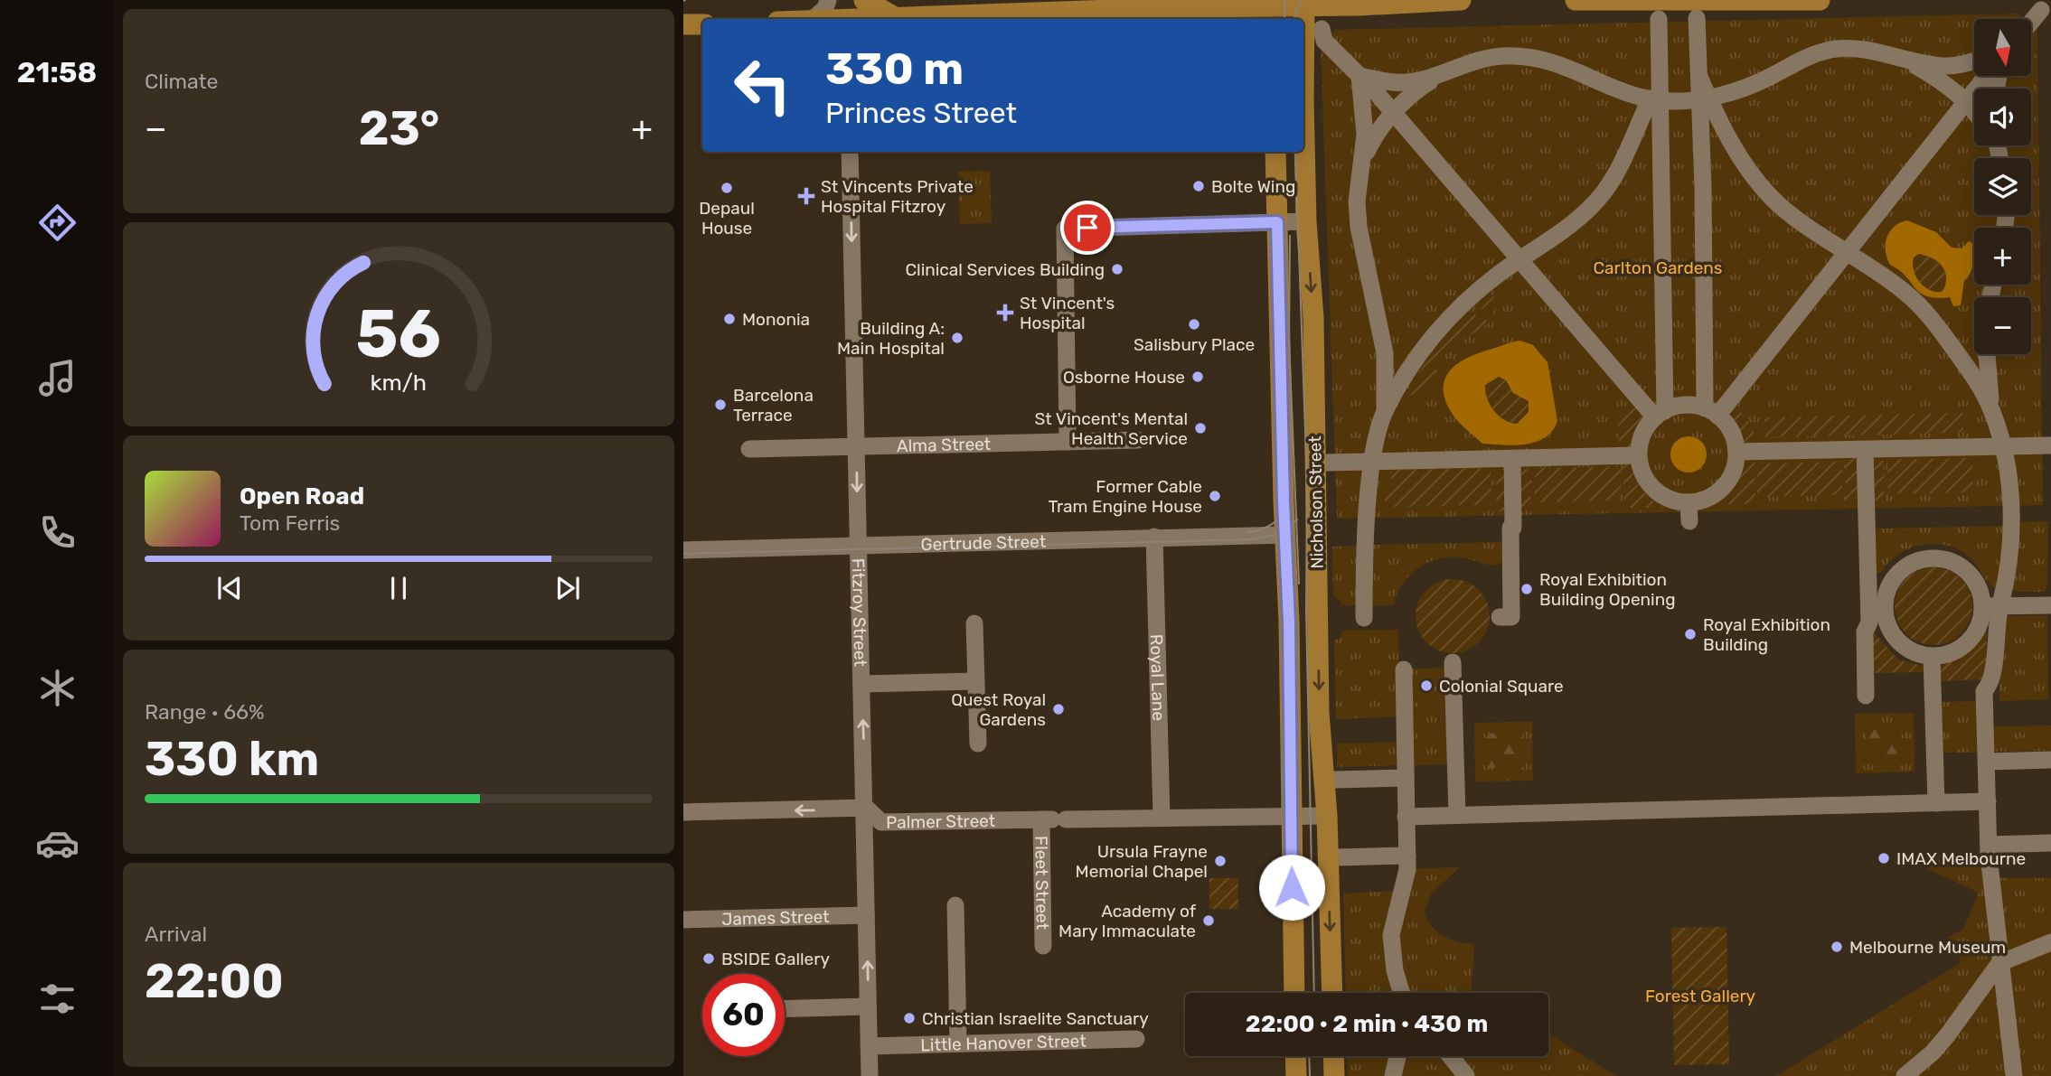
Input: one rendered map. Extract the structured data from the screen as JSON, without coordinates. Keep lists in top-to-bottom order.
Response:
{
  "streets": {
    "main road": ["Nicholson Street"],
    "street": [
      "Alma Street",
      "Gertrude Street",
      "Fitzroy Street",
      "Royal Lane",
      "Palmer Street",
      "Fleet Street",
      "James Street",
      "Little Hanover Street"
    ]
  },
  "crossings": [
    ["Alma Street", "Fitzroy Street"],
    ["Nicholson Street", "Gertrude Street"],
    ["Nicholson Street", "Palmer Street"],
    ["Gertrude Street", "Fitzroy Street"],
    ["Gertrude Street", "Royal Lane"],
    ["Fitzroy Street", "Palmer Street"],
    ["Fitzroy Street", "James Street"],
    ["Fitzroy Street", "Little Hanover Street"],
    ["Royal Lane", "Palmer Street"],
    ["Palmer Street", "Fleet Street"]
  ],
  "parks": ["Carlton Gardens", "Forest Gallery"],
  "places": {
    "other": [
      "Bolte Wing",
      "Depaul House",
      "Clinical Services Building",
      "Mononia",
      "Salisbury Place",
      "Building A: Main Hospital",
      "Osborne House",
      "Barcelona Terrace",
      "St Vincent's Mental Health Service",
      "Former Cable Tram Engine House",
      "Royal Exhibition Building Opening",
      "Royal Exhibition Building",
      "Colonial Square",
      "Quest Royal Gardens",
      "IMAX Melbourne",
      "Ursula Frayne Memorial Chapel",
      "Academy of Mary Immaculate",
      "Melbourne Museum",
      "BSIDE Gallery",
      "Christian Israelite Sanctuary"
    ],
    "health": ["St Vincents Private Hospital Fitzroy", "St Vincent's Hospital"]
  },
  "north": "bottom",
  "page": {
    "tabs": "21:58",
    "tile": [
      "Climate",
      ["Range · 66%", "330 km"],
      ["Arrival", "22:00"]
    ],
    "map_buttons": ["+", "−"],
    "turn": ["330 m", "Princes Street"],
    "heat": ["−", "23°", "+"],
    "song": ["Open Road", "Tom Ferris"],
    "limit": "60",
    "trip": "22:00 · 2 min · 430 m",
    "gauge": ["56", "km/h"]
  }
}
